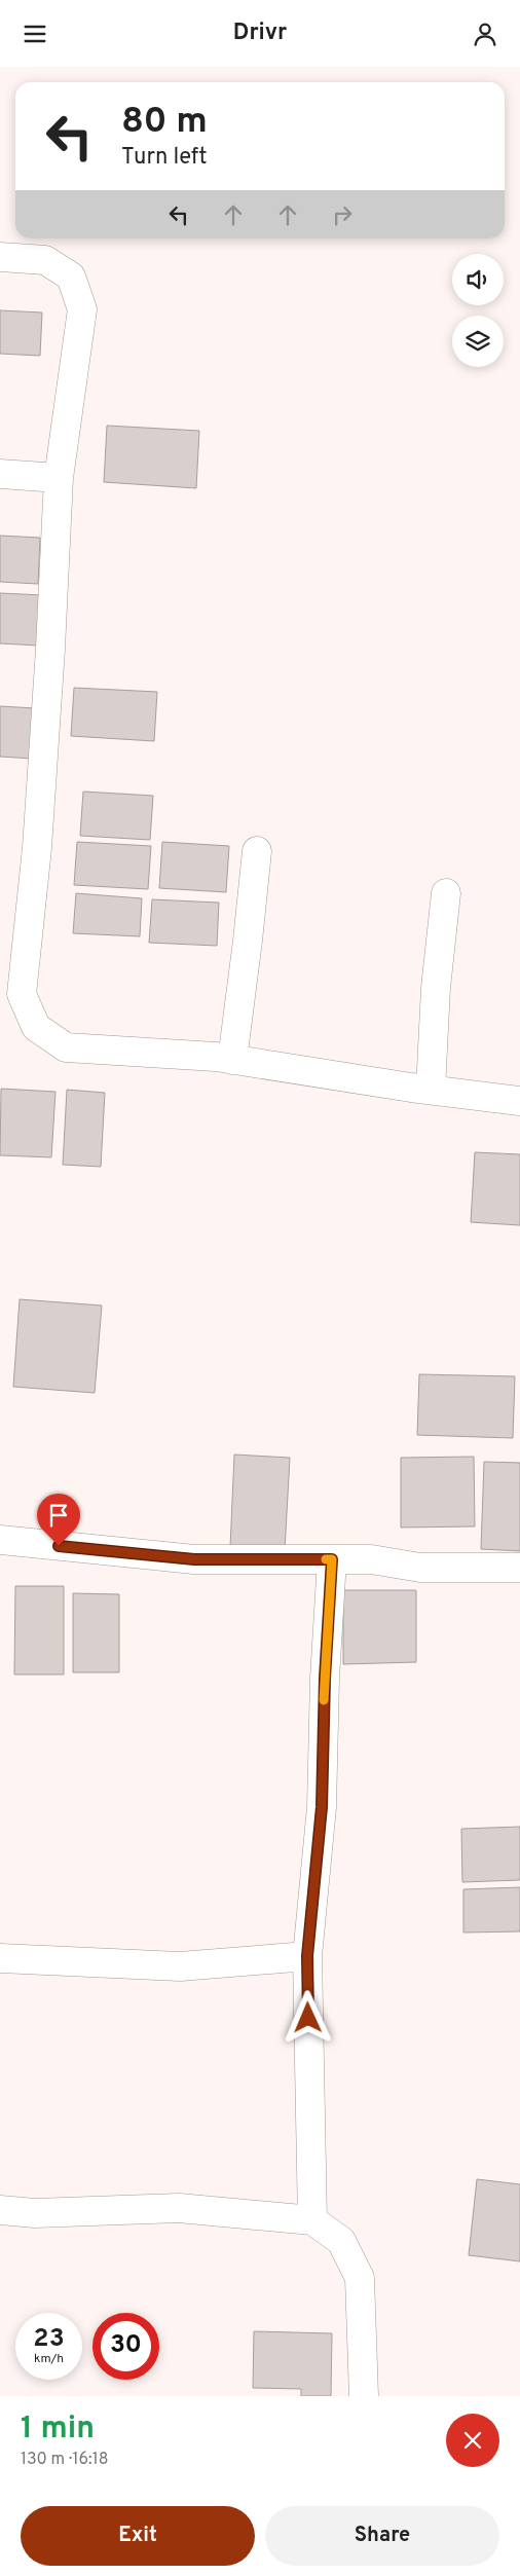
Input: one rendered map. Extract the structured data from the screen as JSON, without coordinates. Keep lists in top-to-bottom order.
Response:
{
  "page": {
    "header": "Drivr",
    "turn": ["80 m", "Turn left"],
    "speed": "23 km/h",
    "limit": "30",
    "heading": ["1 min", "130 m · 16:18"],
    "buttons": ["Exit", "Share"]
  }
}
